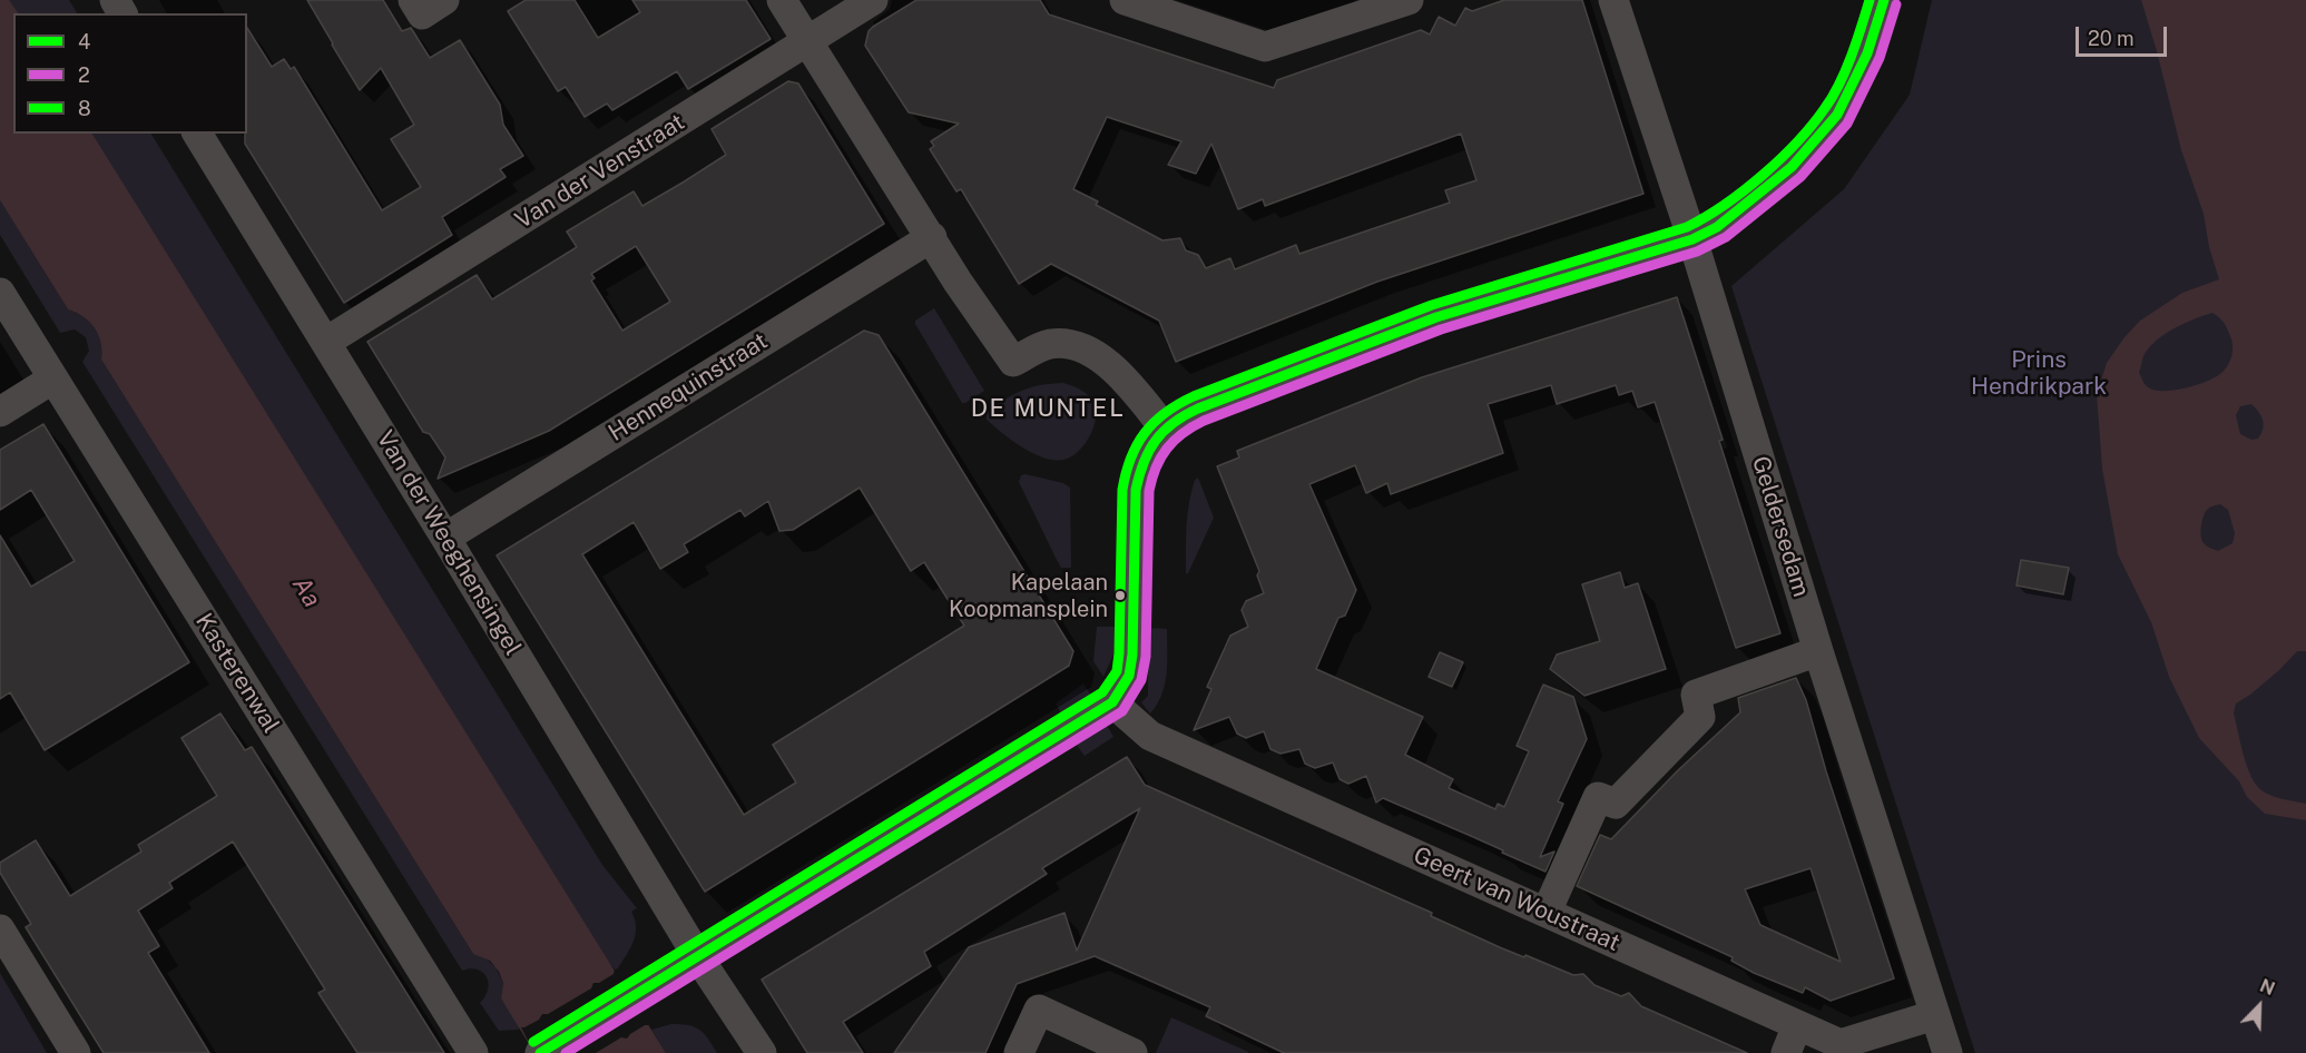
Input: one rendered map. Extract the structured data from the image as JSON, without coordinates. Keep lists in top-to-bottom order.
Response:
{
  "streets": {
    "street": [
      "Van der Venstraat",
      "Hennequinstraat",
      "Geldersedam",
      "Van der Weeghensingel",
      "Kasterenwal",
      "Geert van Woustraat"
    ]
  },
  "crossings": [
    ["Van der Venstraat", "Van der Weeghensingel"],
    ["Hennequinstraat", "Van der Weeghensingel"],
    ["Geldersedam", "Geert van Woustraat"]
  ],
  "districts": ["DE MUNTEL"],
  "water": ["Aa"],
  "parks": ["Prins Hendrikpark"],
  "places": ["Kapelaan Koopmansplein"],
  "lines": ["transit line 4", "transit line 8", "transit line 2"],
  "legend": ["4", "2", "8"],
  "scale_bar": "20 m",
  "north": "top right"
}
